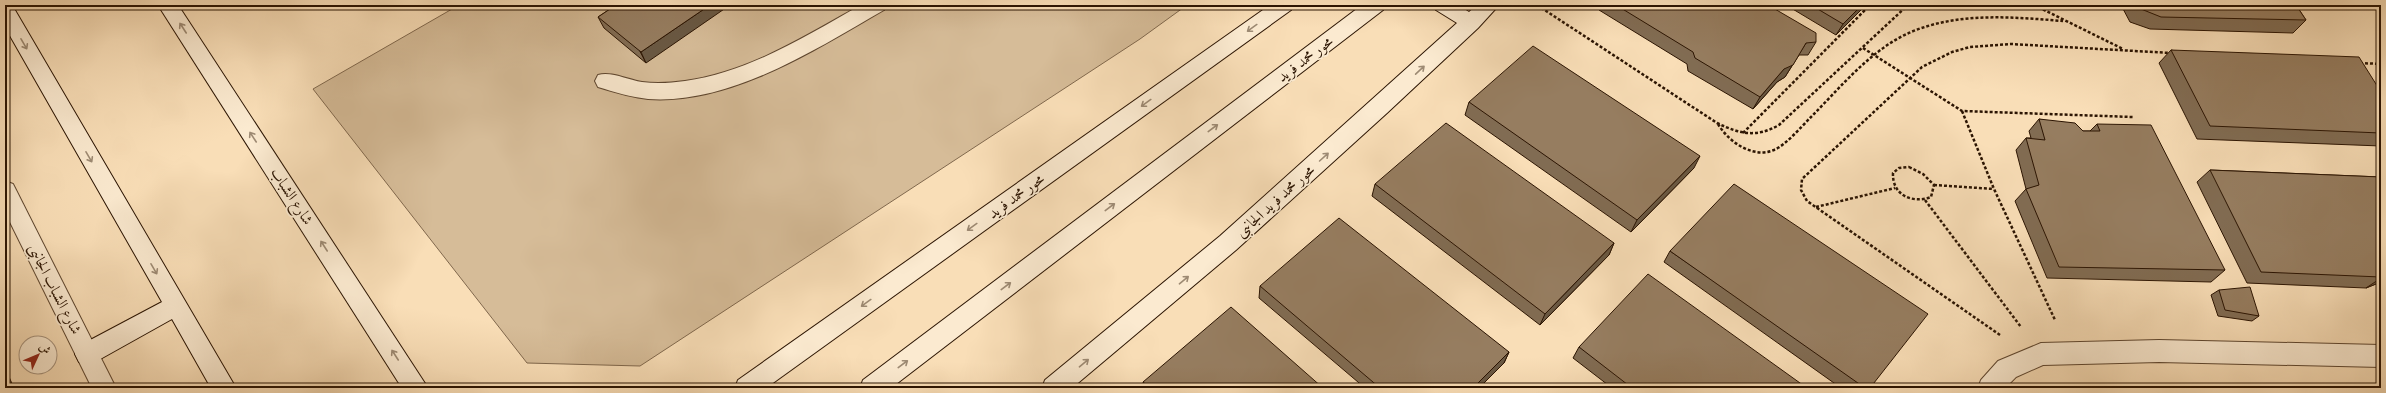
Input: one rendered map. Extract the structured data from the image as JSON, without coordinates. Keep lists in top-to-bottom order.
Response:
{
  "streets": {
    "street": [
      "محور محمد فريد",
      "شارع الشباب",
      "محور محمد فريد الجانبى",
      "شارع الشباب الجانبى"
    ]
  },
  "one_way": ["محور محمد فريد الجانبى"],
  "north": "top right"
}
